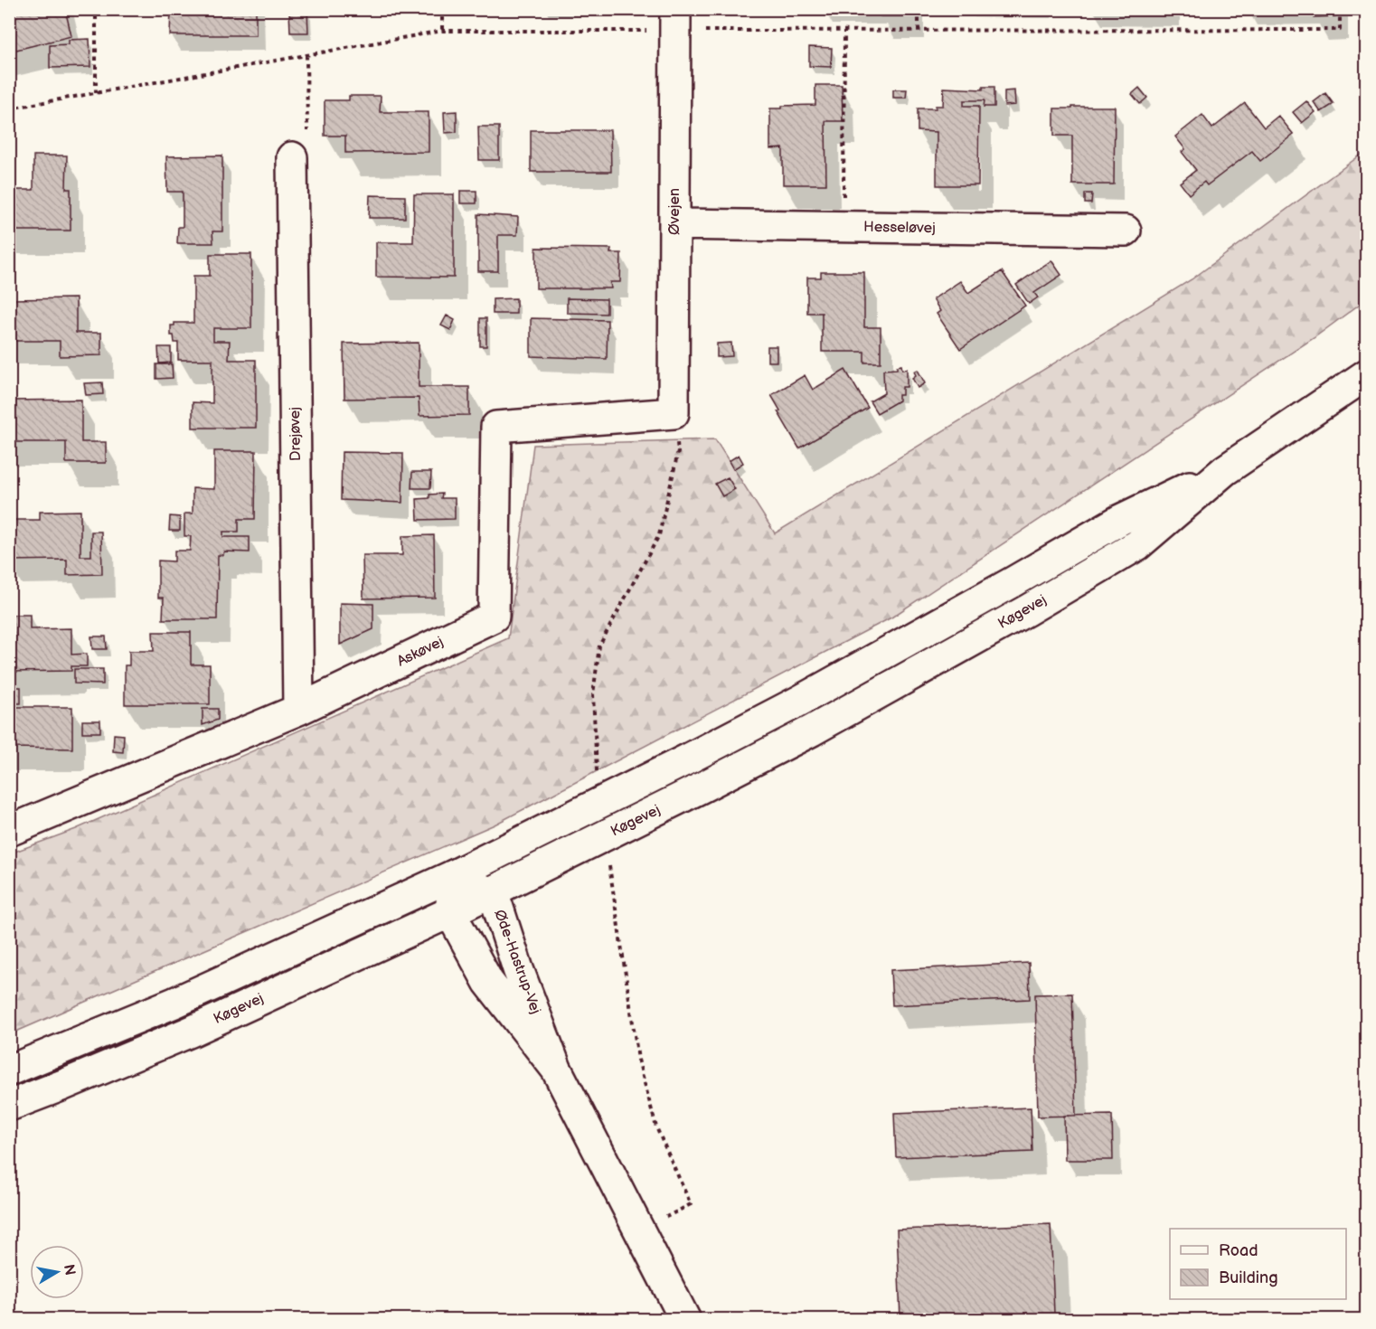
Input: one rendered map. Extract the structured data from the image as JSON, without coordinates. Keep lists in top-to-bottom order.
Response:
{
  "streets": {
    "street": [
      "Øvejen",
      "Hesseløvej",
      "Drejøvej",
      "Køgevej",
      "Askøvej",
      "Øde-Hastrup-Vej"
    ]
  },
  "crossings": [
    ["Øvejen", "Hesseløvej"],
    ["Øvejen", "Askøvej"],
    ["Drejøvej", "Askøvej"],
    ["Køgevej", "Øde-Hastrup-Vej"]
  ],
  "legend": ["Road", "Building"],
  "north": "right"
}
